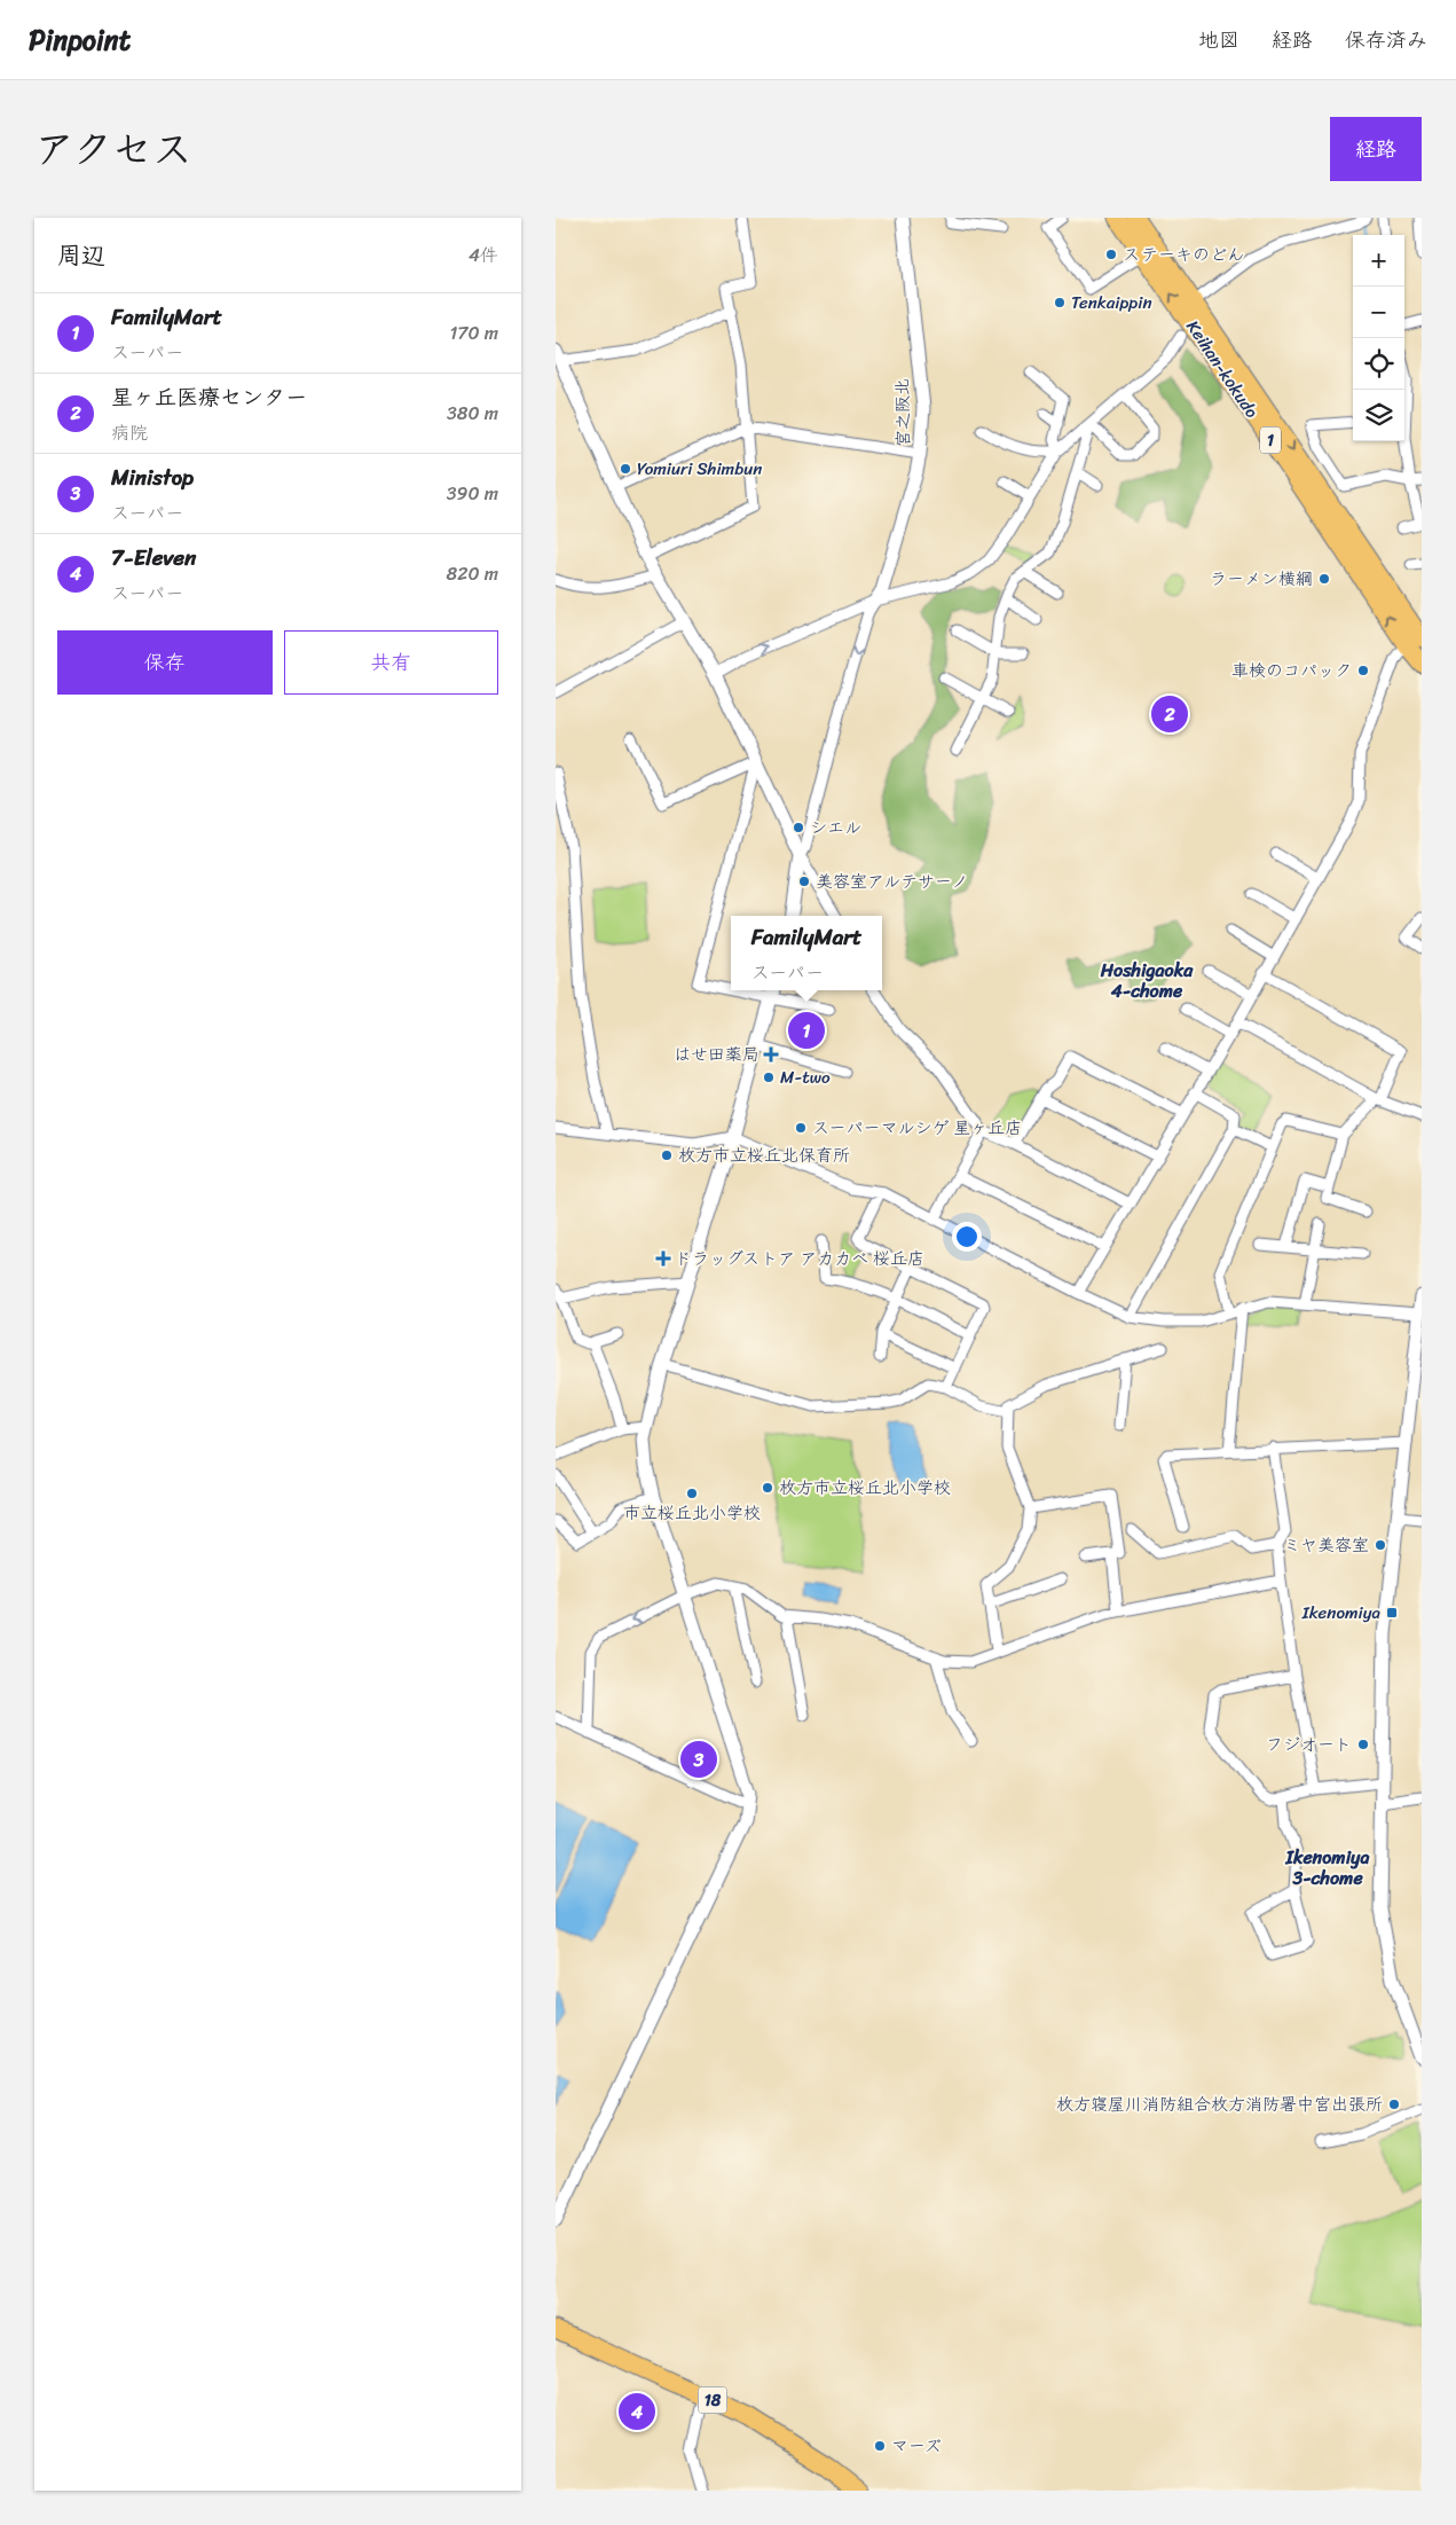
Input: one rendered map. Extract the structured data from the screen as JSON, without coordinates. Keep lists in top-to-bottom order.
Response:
{
  "streets": {
    "main road": ["Keihan-kokudo", "1", "18"],
    "street": ["宮之阪北"]
  },
  "districts": ["Hoshigaoka 4-chome", "Ikenomiya 3-chome"],
  "places": {
    "other": [
      "ステーキのどん",
      "Tenkaippin",
      "Yomiuri Shimbun",
      "ラーメン横綱",
      "車検のコパック",
      "シエル",
      "美容室アルテサーノ",
      "M-two",
      "スーパーマルシゲ 星ヶ丘店",
      "枚方市立桜丘北保育所",
      "枚方市立桜丘北小学校",
      "市立桜丘北小学校",
      "ミヤ美容室",
      "フジオート",
      "枚方寝屋川消防組合枚方消防署中宮出張所",
      "マーズ"
    ],
    "health": ["はせ田薬局", "ドラッグストア アカカベ 桜丘店"],
    "transit": ["Ikenomiya"]
  },
  "page": {
    "header": "Pinpoint",
    "nav": ["地図", "経路", "保存済み"],
    "title": "アクセス",
    "buttons": [
      "経路",
      ["保存", "共有"]
    ],
    "heading": ["周辺", "4件"],
    "map_buttons": ["+", "−"],
    "list": [
      {
        "mark": "1",
        "name": "FamilyMart",
        "note": "スーパー",
        "value": "170 m"
      },
      {
        "mark": "2",
        "name": "星ヶ丘医療センター",
        "note": "病院",
        "value": "380 m"
      },
      {
        "mark": "3",
        "name": "Ministop",
        "note": "スーパー",
        "value": "390 m"
      },
      {
        "mark": "4",
        "name": "7-Eleven",
        "note": "スーパー",
        "value": "820 m"
      }
    ],
    "pins": [
      "2",
      "1",
      "3",
      "4"
    ],
    "popup": ["FamilyMart", "スーパー"]
  }
}
